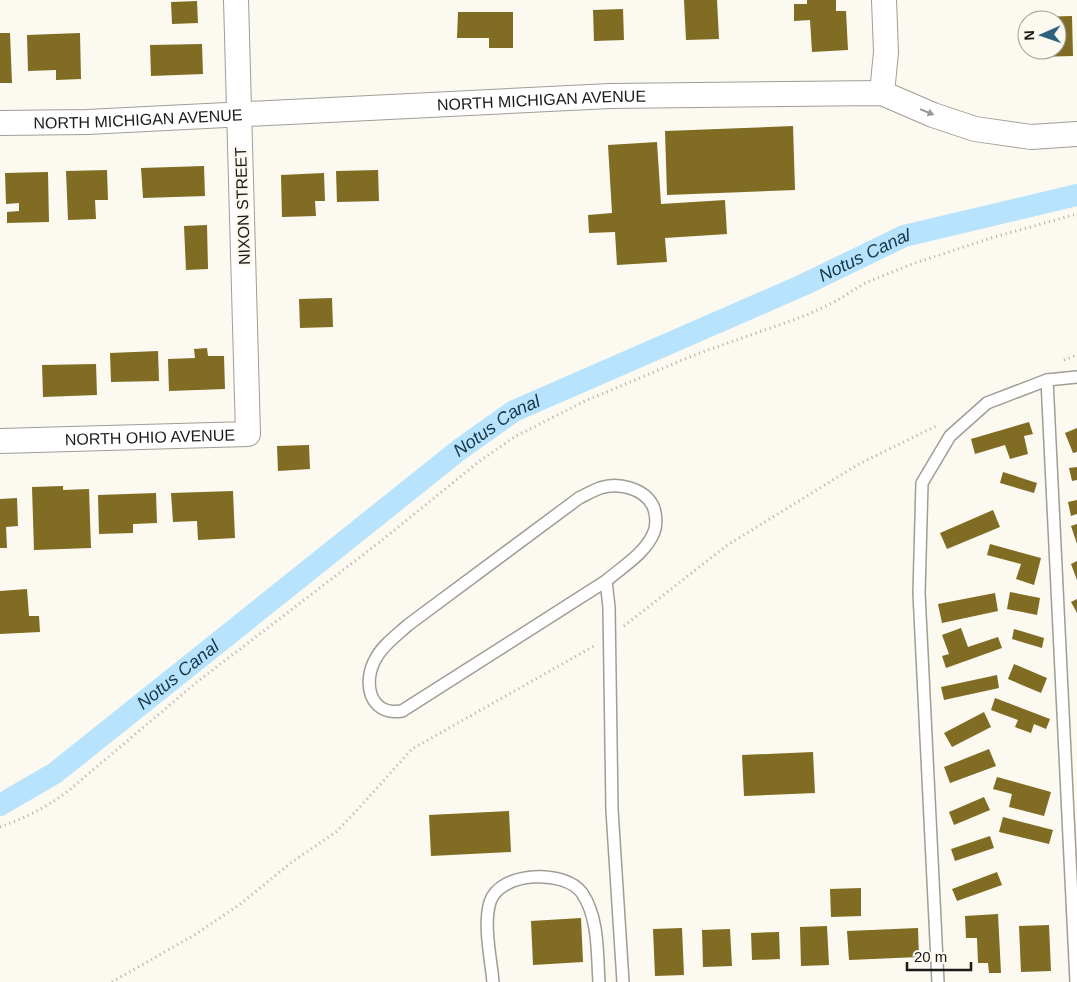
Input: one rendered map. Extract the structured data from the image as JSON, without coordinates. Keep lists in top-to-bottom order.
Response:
{
  "streets": {
    "street": ["NORTH MICHIGAN AVENUE", "NIXON STREET", "NORTH OHIO AVENUE"]
  },
  "crossings": [
    ["NORTH MICHIGAN AVENUE", "NIXON STREET"],
    ["NIXON STREET", "NORTH OHIO AVENUE"]
  ],
  "water": ["Notus Canal"],
  "scale_bar": "20 m",
  "north": "left"
}
